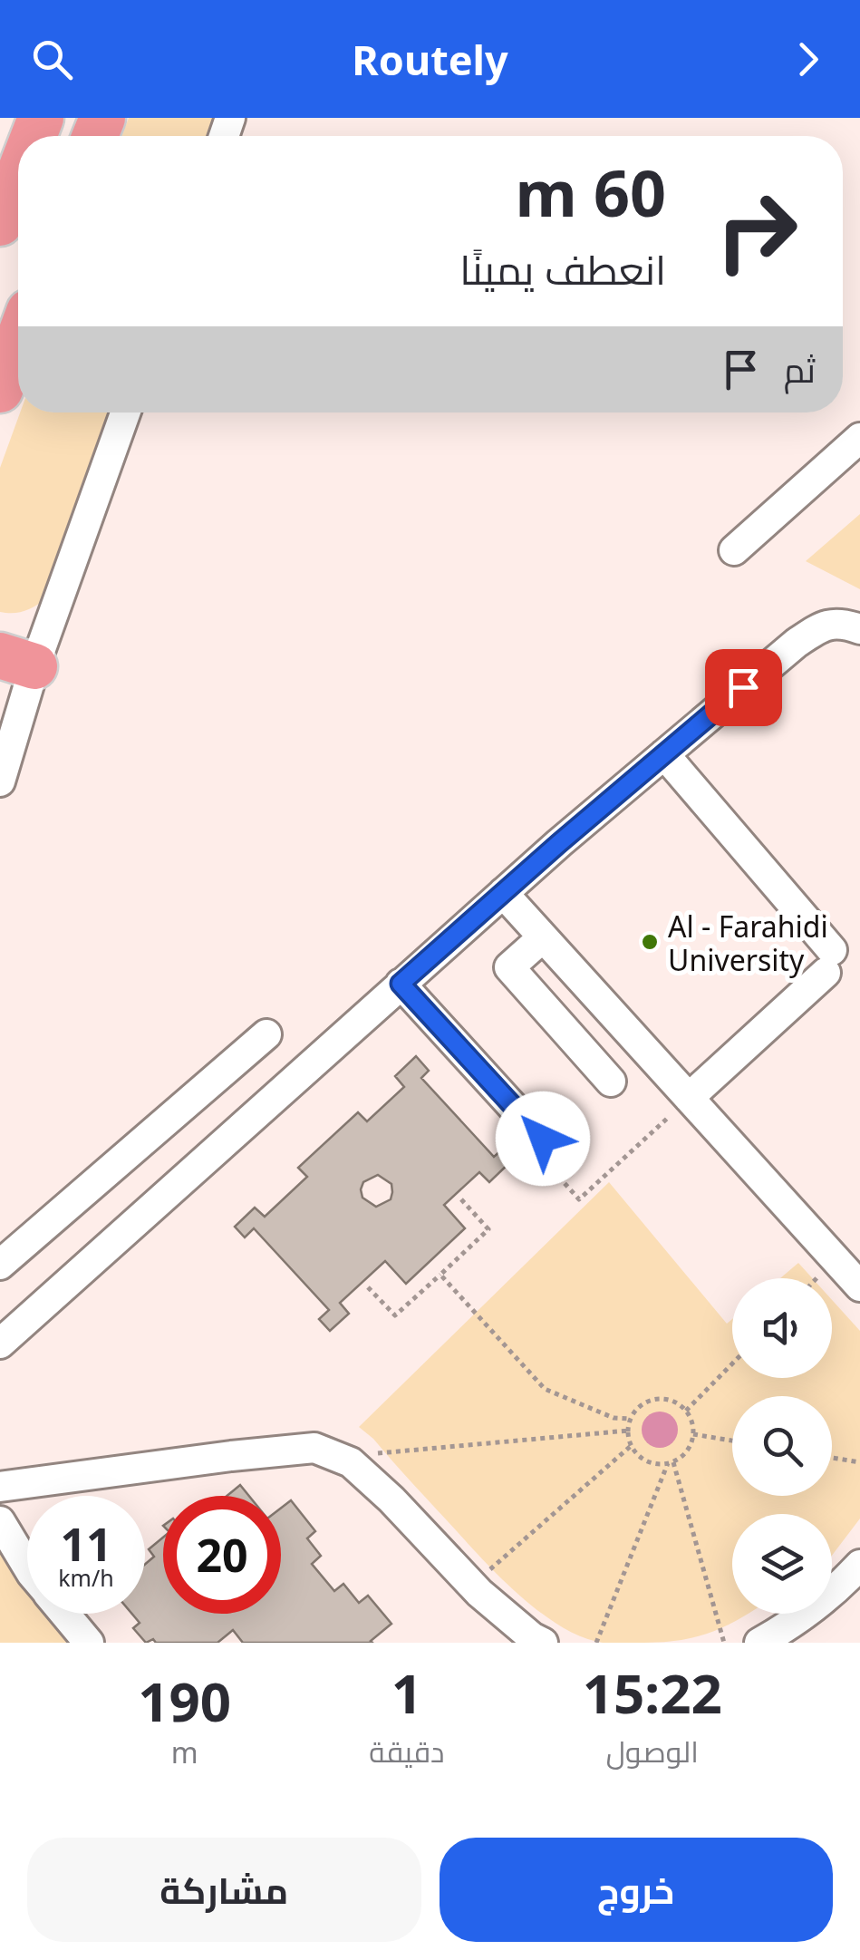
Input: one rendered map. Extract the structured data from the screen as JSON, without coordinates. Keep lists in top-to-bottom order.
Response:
{
  "places": ["Al - Farahidi University"],
  "page": {
    "header": "Routely",
    "turn": ["60 m", "انعطف يمينًا"],
    "then": "ثم",
    "speed": "11 km/h",
    "limit": "20",
    "eta": [
      "15:22",
      "الوصول",
      "1",
      "دقيقة",
      "190",
      "m"
    ],
    "buttons": ["خروج", "مشاركة"]
  }
}
